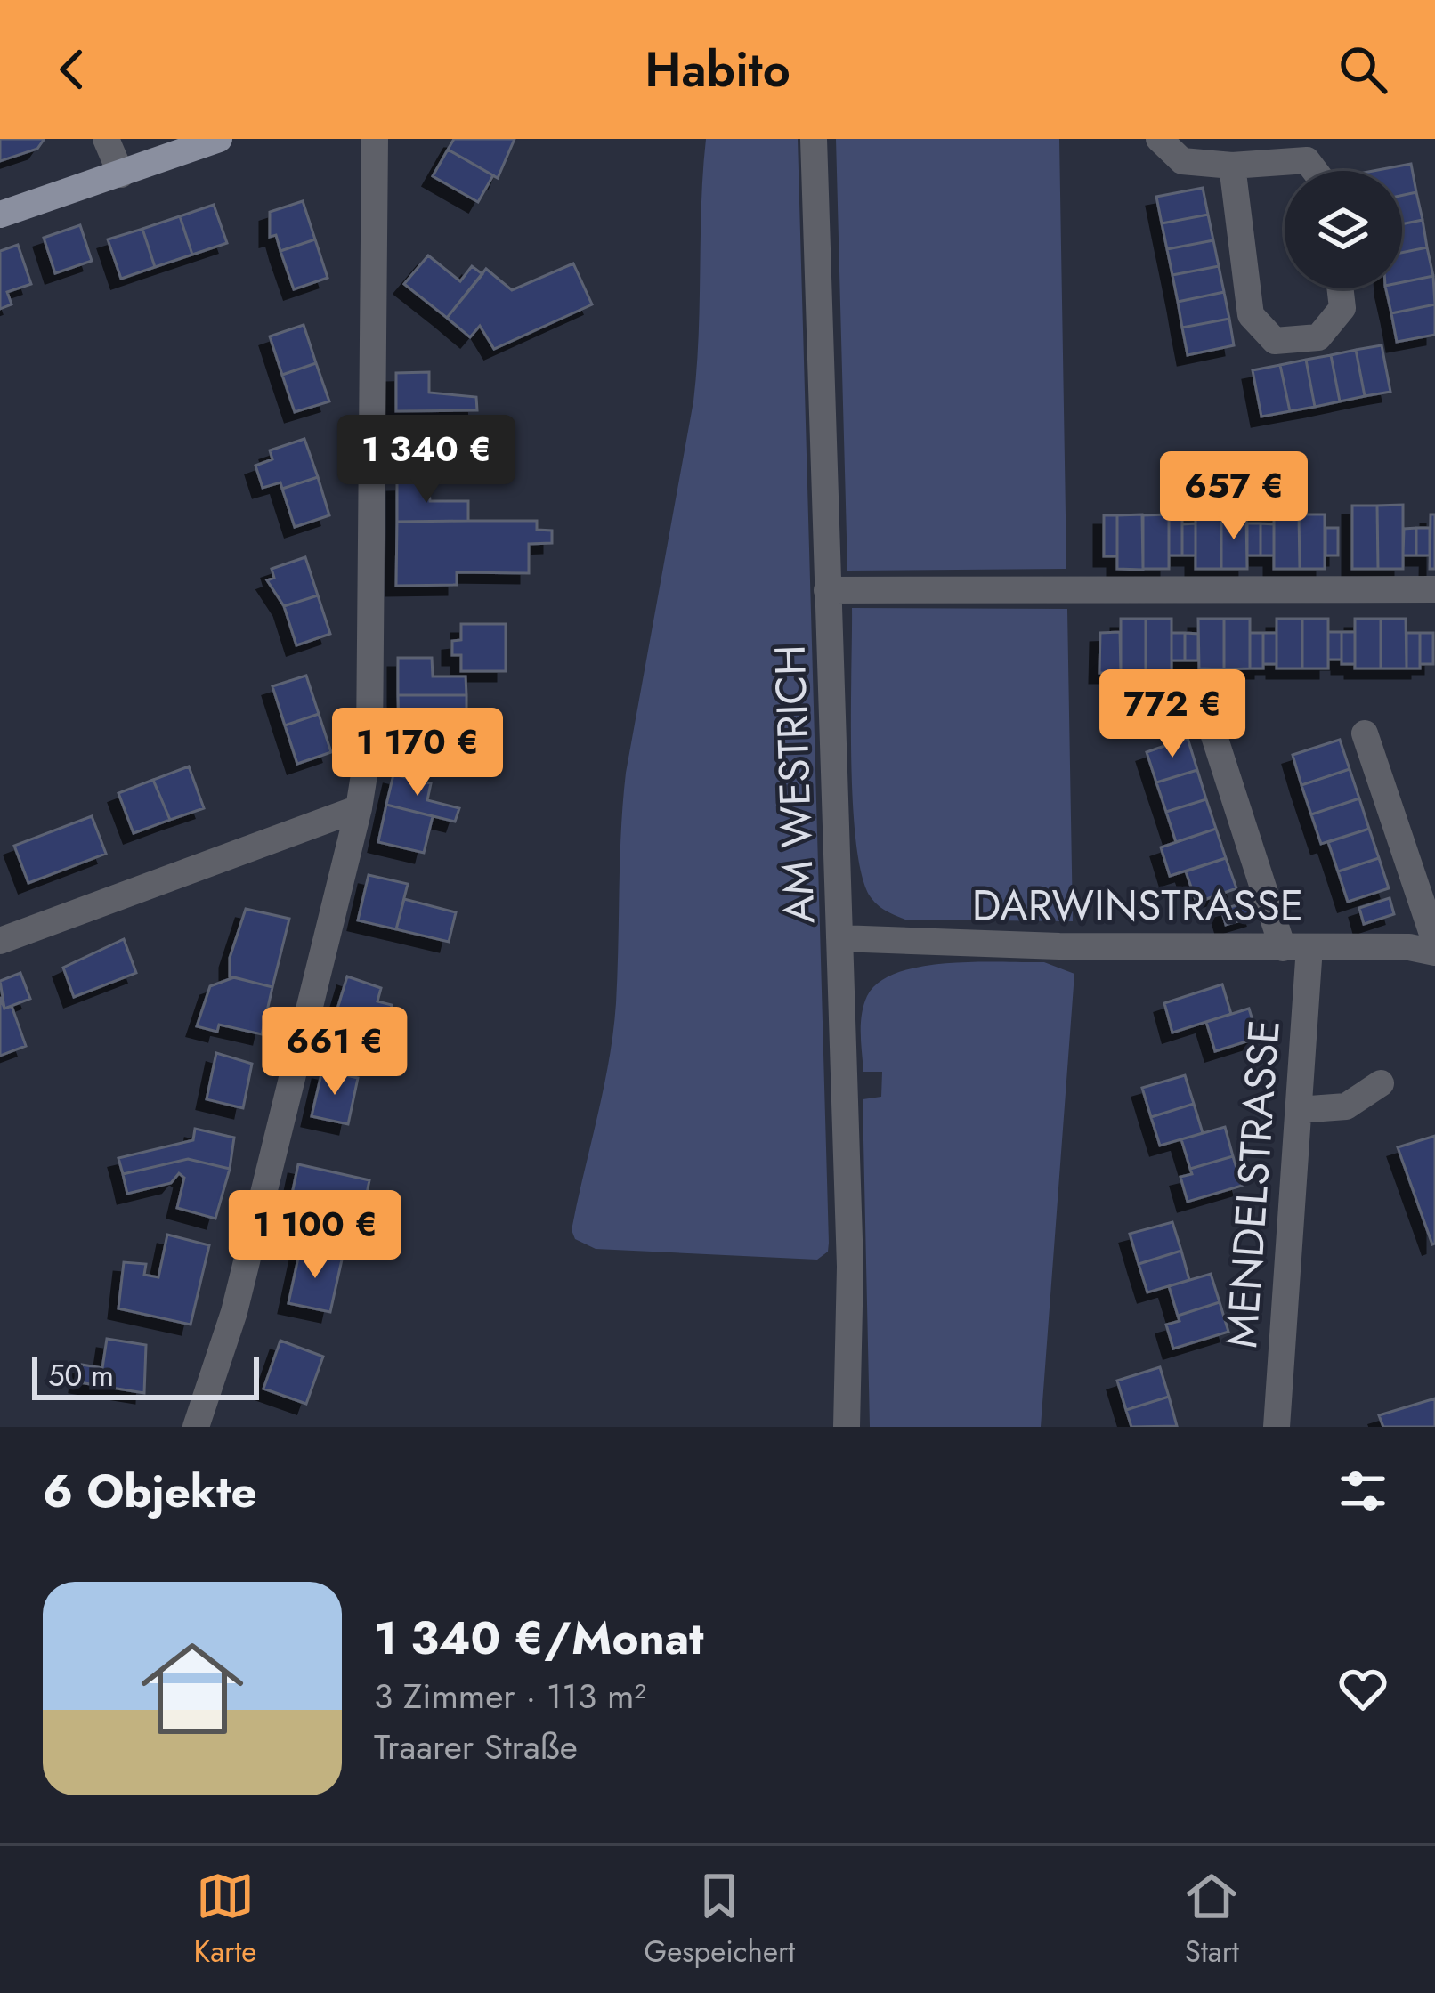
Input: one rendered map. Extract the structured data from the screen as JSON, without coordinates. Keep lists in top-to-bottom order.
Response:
{
  "streets": {
    "street": ["AM WESTRICH", "DARWINSTRASSE", "MENDELSTRASSE"]
  },
  "crossings": [
    ["AM WESTRICH", "DARWINSTRASSE"],
    ["DARWINSTRASSE", "MENDELSTRASSE"]
  ],
  "scale_bar": "50 m",
  "page": {
    "header": "Habito",
    "price": [
      "1 340 €",
      "657 €",
      "772 €",
      "1 170 €",
      "661 €",
      "1 100 €"
    ],
    "scale": "50 m",
    "heading": "6 Objekte",
    "list": [
      {
        "name": "1 340 €/Monat",
        "note": "3 Zimmer · 113 m² · Traarer Straße"
      }
    ],
    "tabs": ["Karte", "Gespeichert", "Start"]
  }
}
